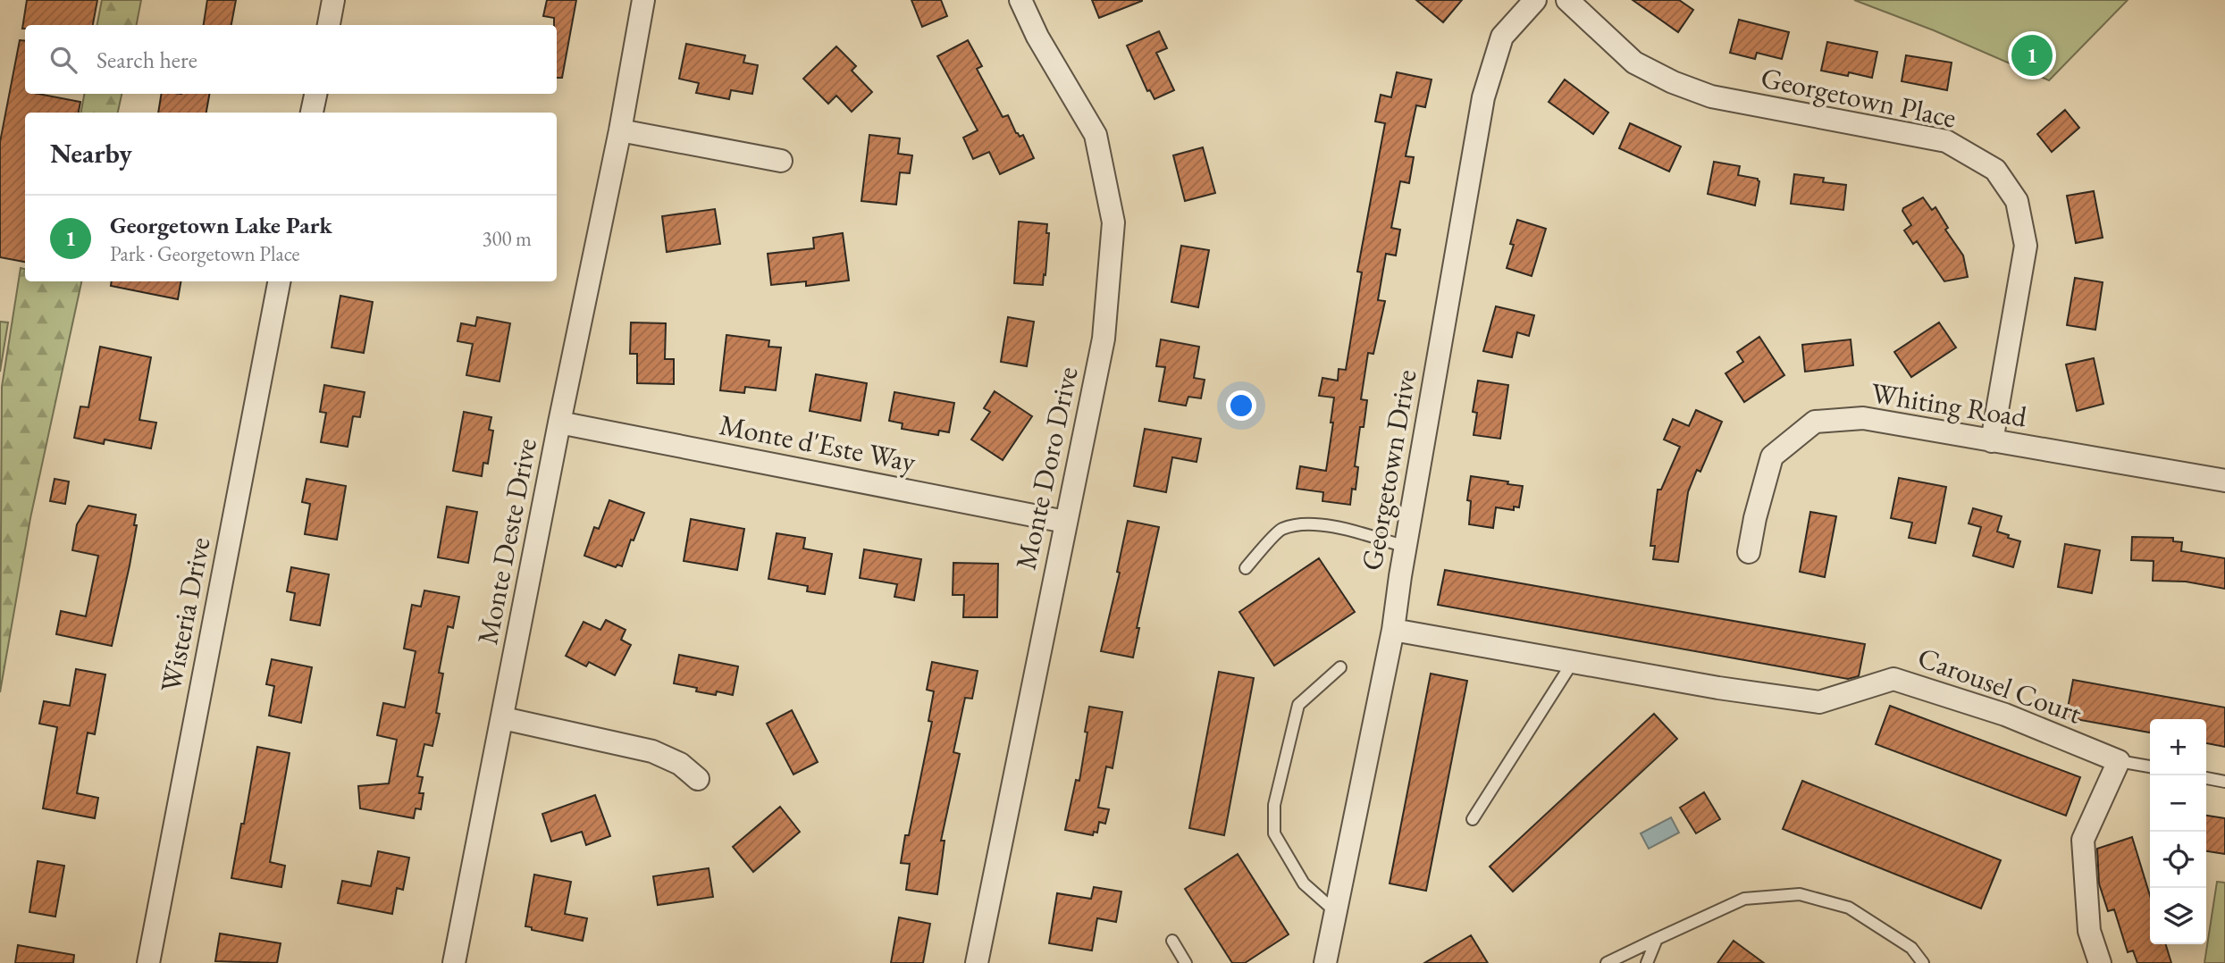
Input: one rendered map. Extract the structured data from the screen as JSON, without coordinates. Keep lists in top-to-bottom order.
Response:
{
  "streets": {
    "street": [
      "Georgetown Place",
      "Whiting Road",
      "Monte d'Este Way",
      "Monte Doro Drive",
      "Georgetown Drive",
      "Monte Deste Drive",
      "Wisteria Drive",
      "Carousel Court"
    ]
  },
  "crossings": [
    ["Georgetown Place", "Whiting Road"],
    ["Monte d'Este Way", "Monte Doro Drive"],
    ["Monte d'Este Way", "Monte Deste Drive"],
    ["Georgetown Drive", "Carousel Court"]
  ],
  "page": {
    "search": "Search here",
    "pins": "1",
    "heading": "Nearby",
    "list": [
      {
        "mark": "1",
        "name": "Georgetown Lake Park",
        "note": "Park · Georgetown Place",
        "value": "300 m"
      }
    ],
    "map_buttons": ["+", "−"]
  }
}
